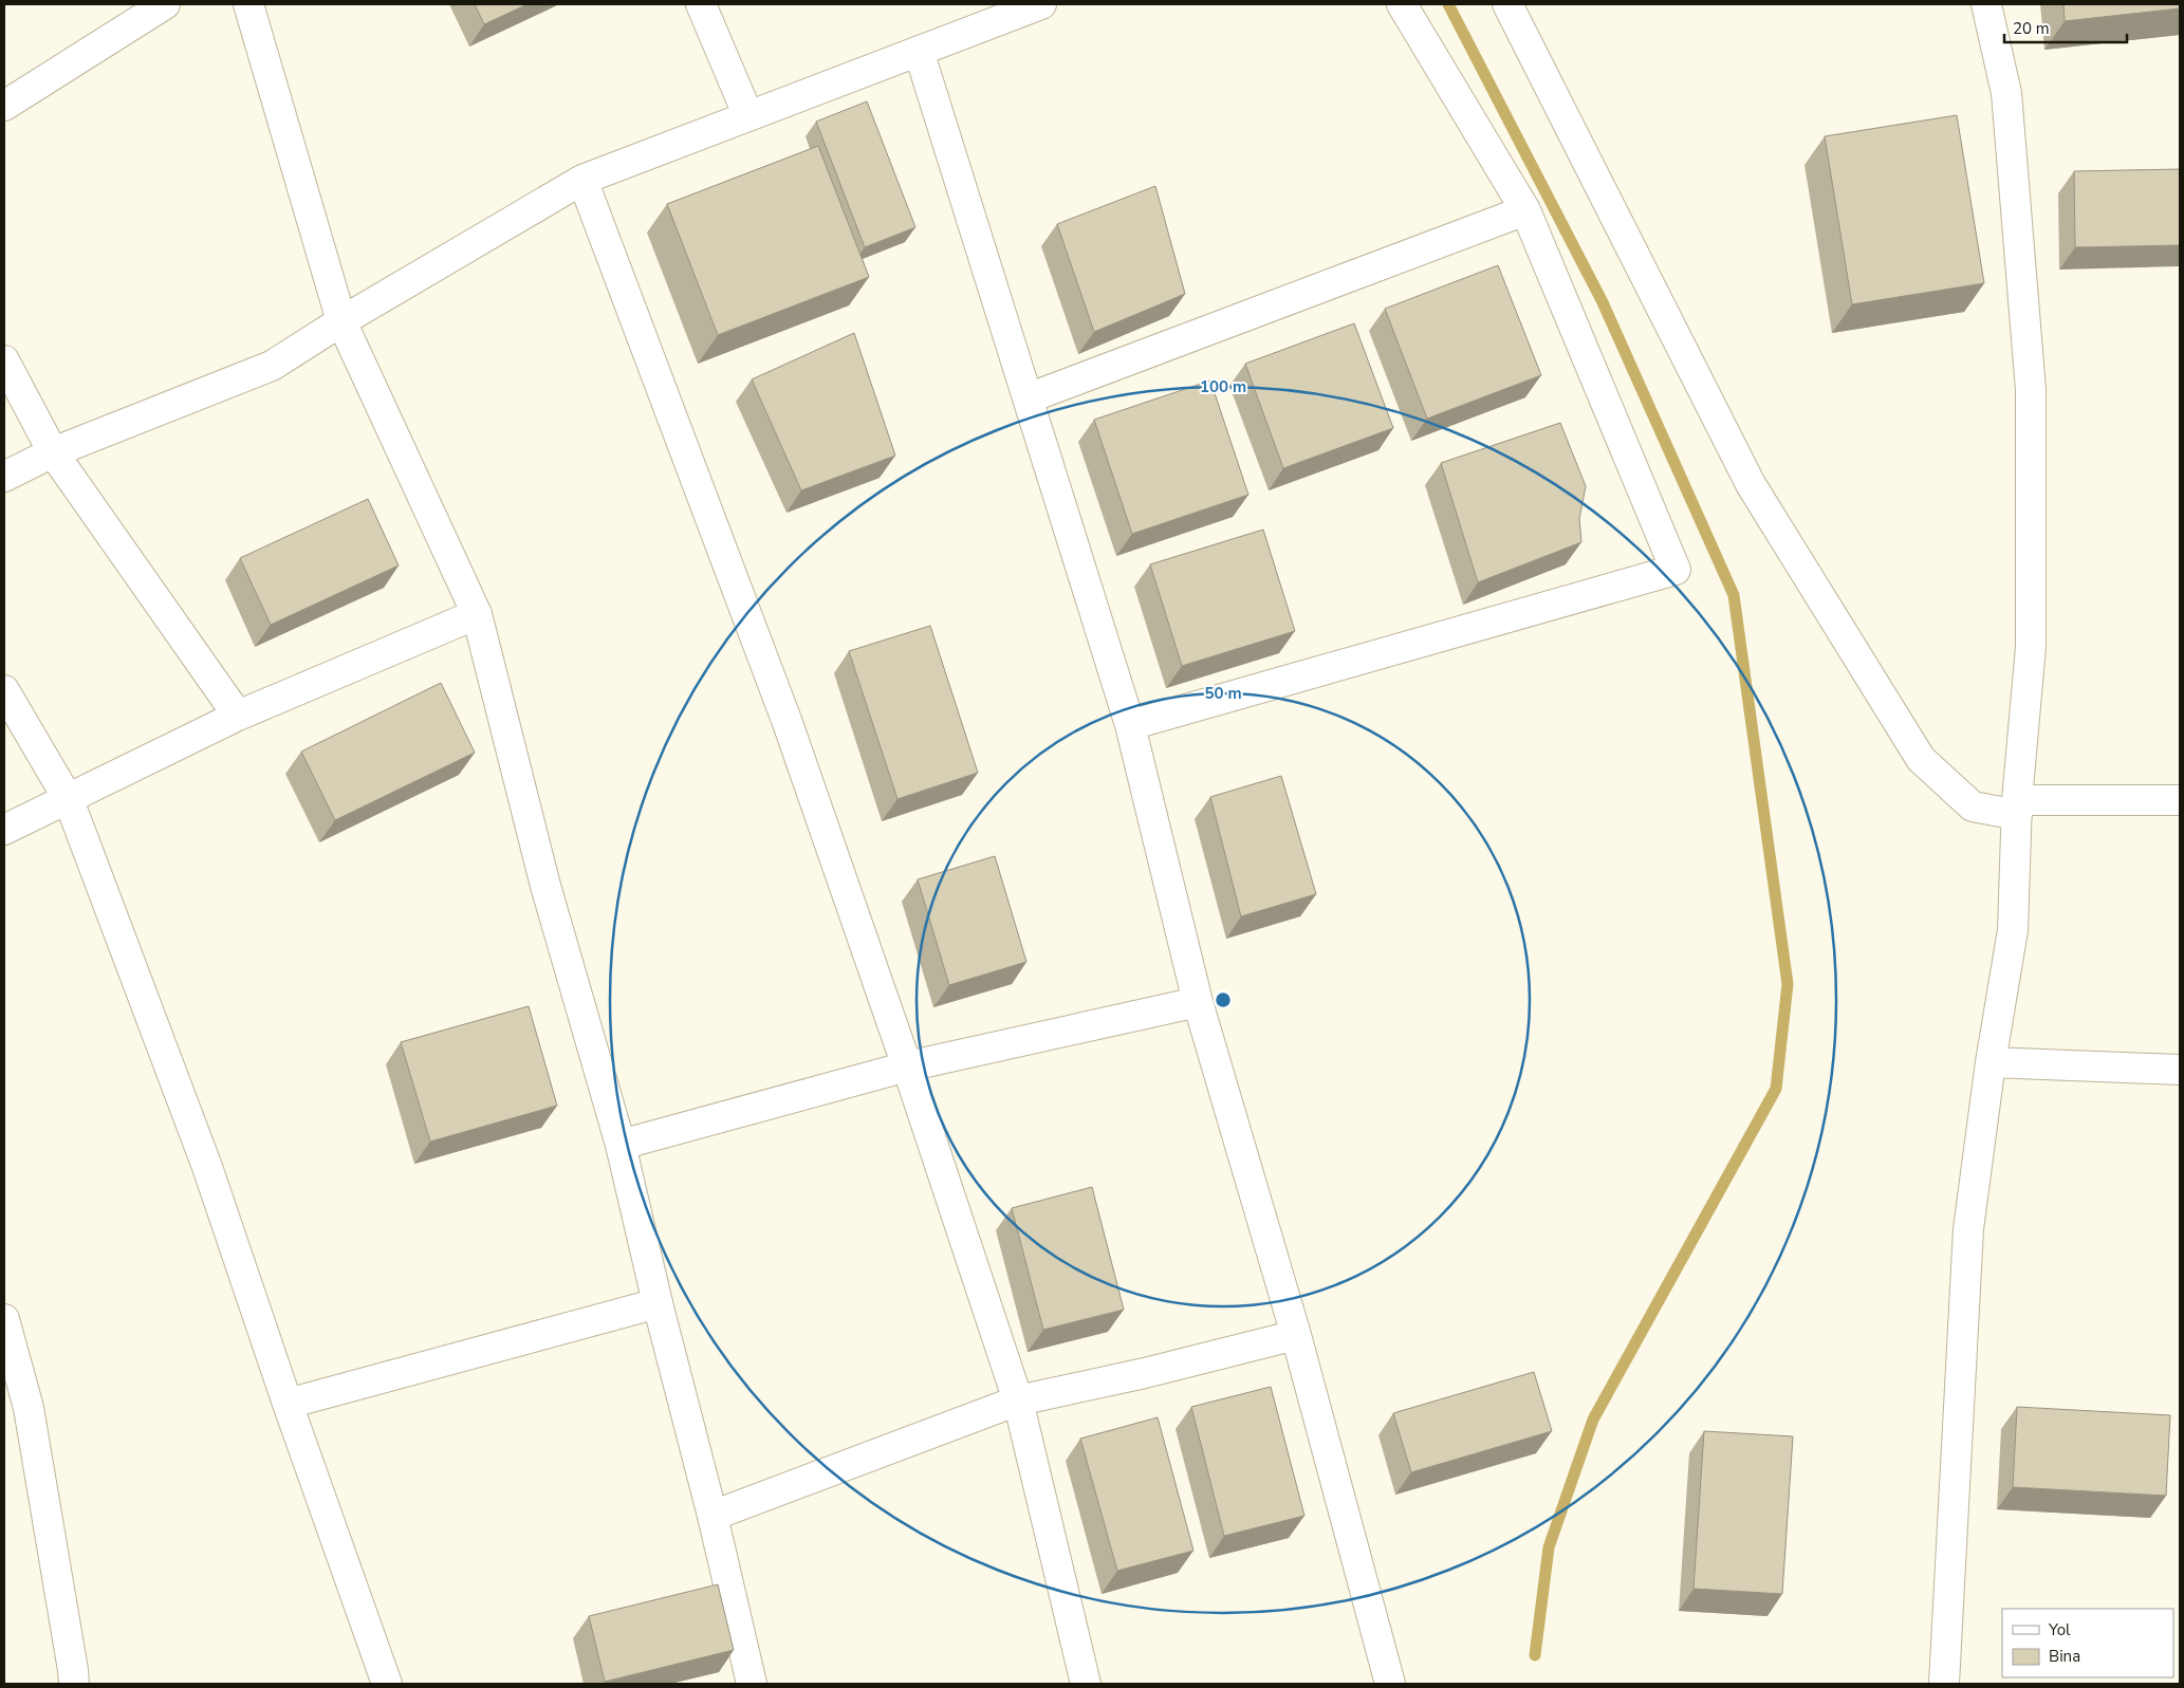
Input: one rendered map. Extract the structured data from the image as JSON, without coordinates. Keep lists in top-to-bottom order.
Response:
{
  "legend": ["Yol", "Bina"],
  "scale_bar": "20 m",
  "rings": ["100 m", "50 m"]
}
